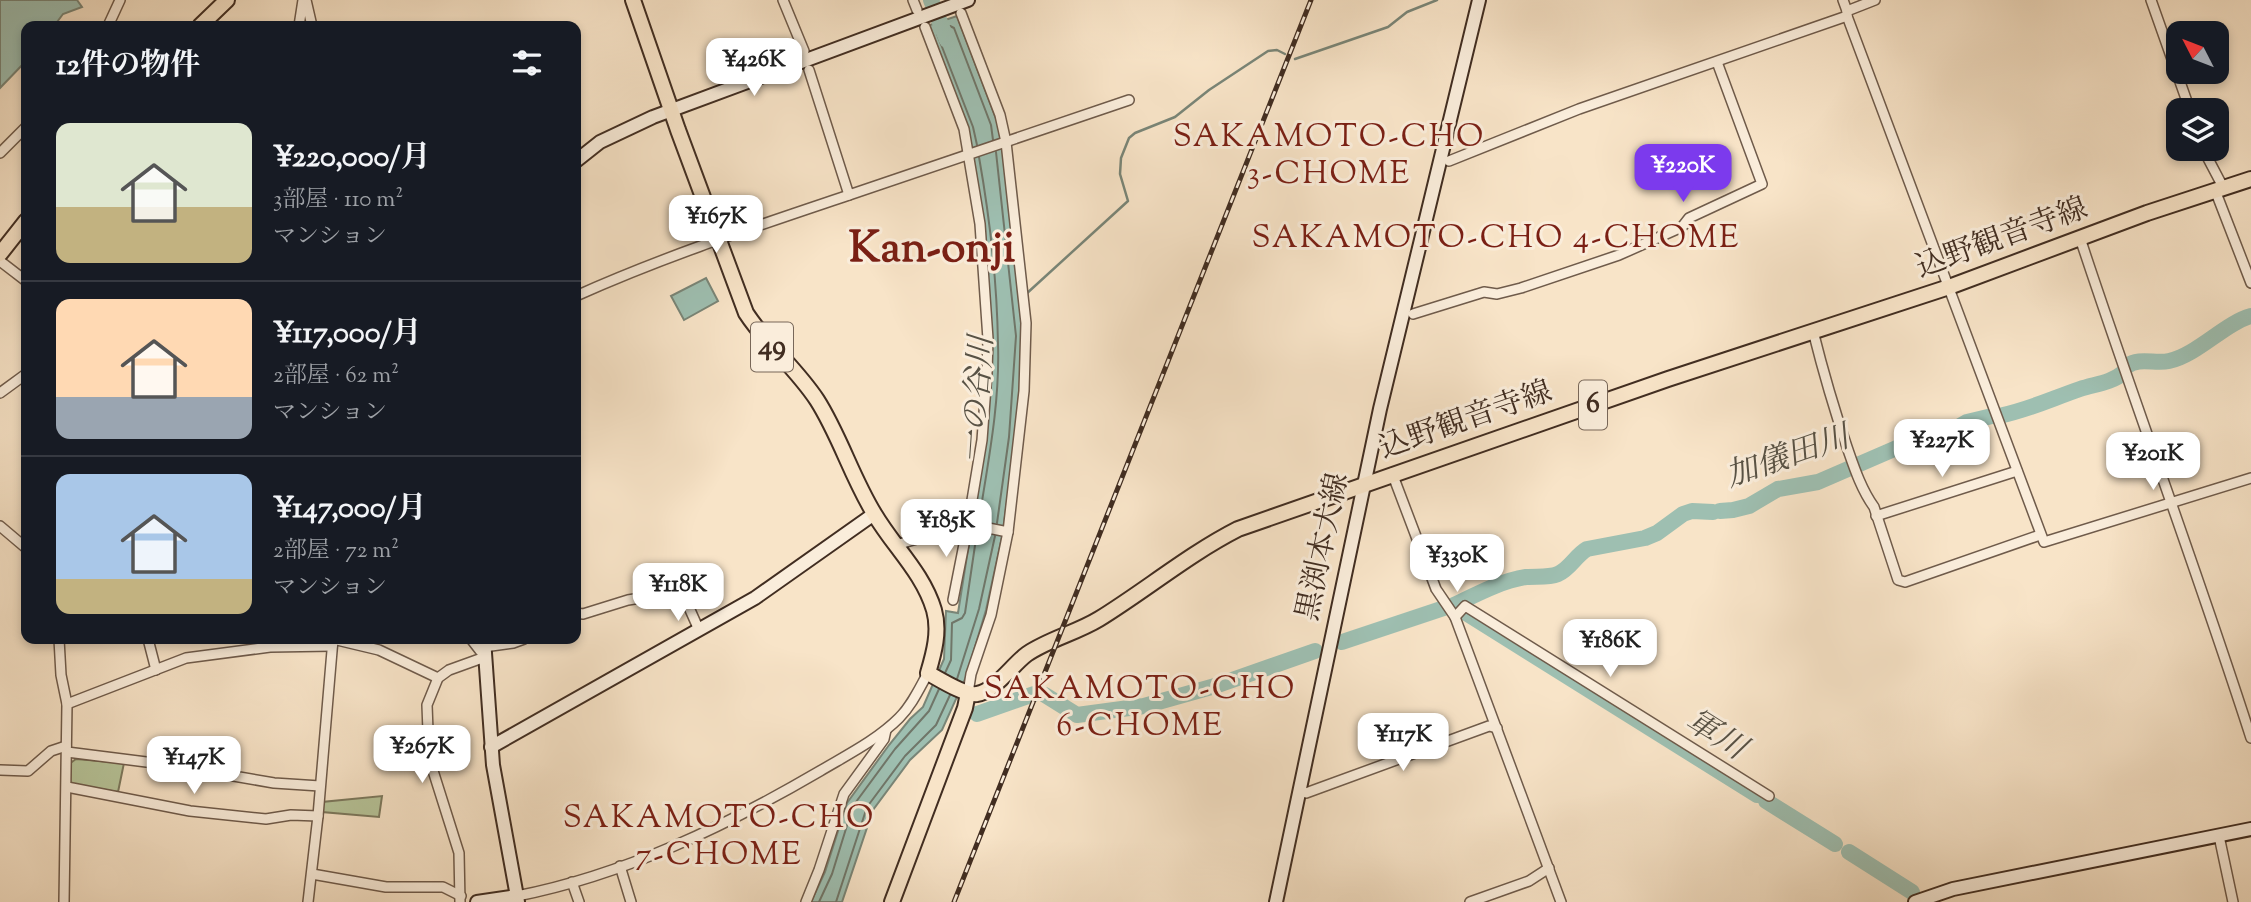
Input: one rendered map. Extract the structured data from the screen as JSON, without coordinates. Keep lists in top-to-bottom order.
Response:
{
  "streets": {
    "main road": ["込野観音寺線", "49", "6"],
    "street": ["黒渕本大線"]
  },
  "crossings": [
    ["込野観音寺線", "黒渕本大線"]
  ],
  "districts": [
    "SAKAMOTO-CHO 3-CHOME",
    "SAKAMOTO-CHO 4-CHOME",
    "Kan-onji",
    "SAKAMOTO-CHO 6-CHOME",
    "SAKAMOTO-CHO 7-CHOME"
  ],
  "water": ["一の谷川", "加儀田川", "軍川"],
  "north": "top left",
  "page": {
    "heading": "12件の物件",
    "price": [
      "¥426K",
      "¥220K",
      "¥167K",
      "¥227K",
      "¥201K",
      "¥185K",
      "¥330K",
      "¥118K",
      "¥186K",
      "¥117K",
      "¥267K",
      "¥147K"
    ],
    "list": [
      {
        "name": "¥220,000/月",
        "note": "3部屋 · 110 m² · マンション"
      },
      {
        "name": "¥117,000/月",
        "note": "2部屋 · 62 m² · マンション"
      },
      {
        "name": "¥147,000/月",
        "note": "2部屋 · 72 m² · マンション"
      }
    ]
  }
}
